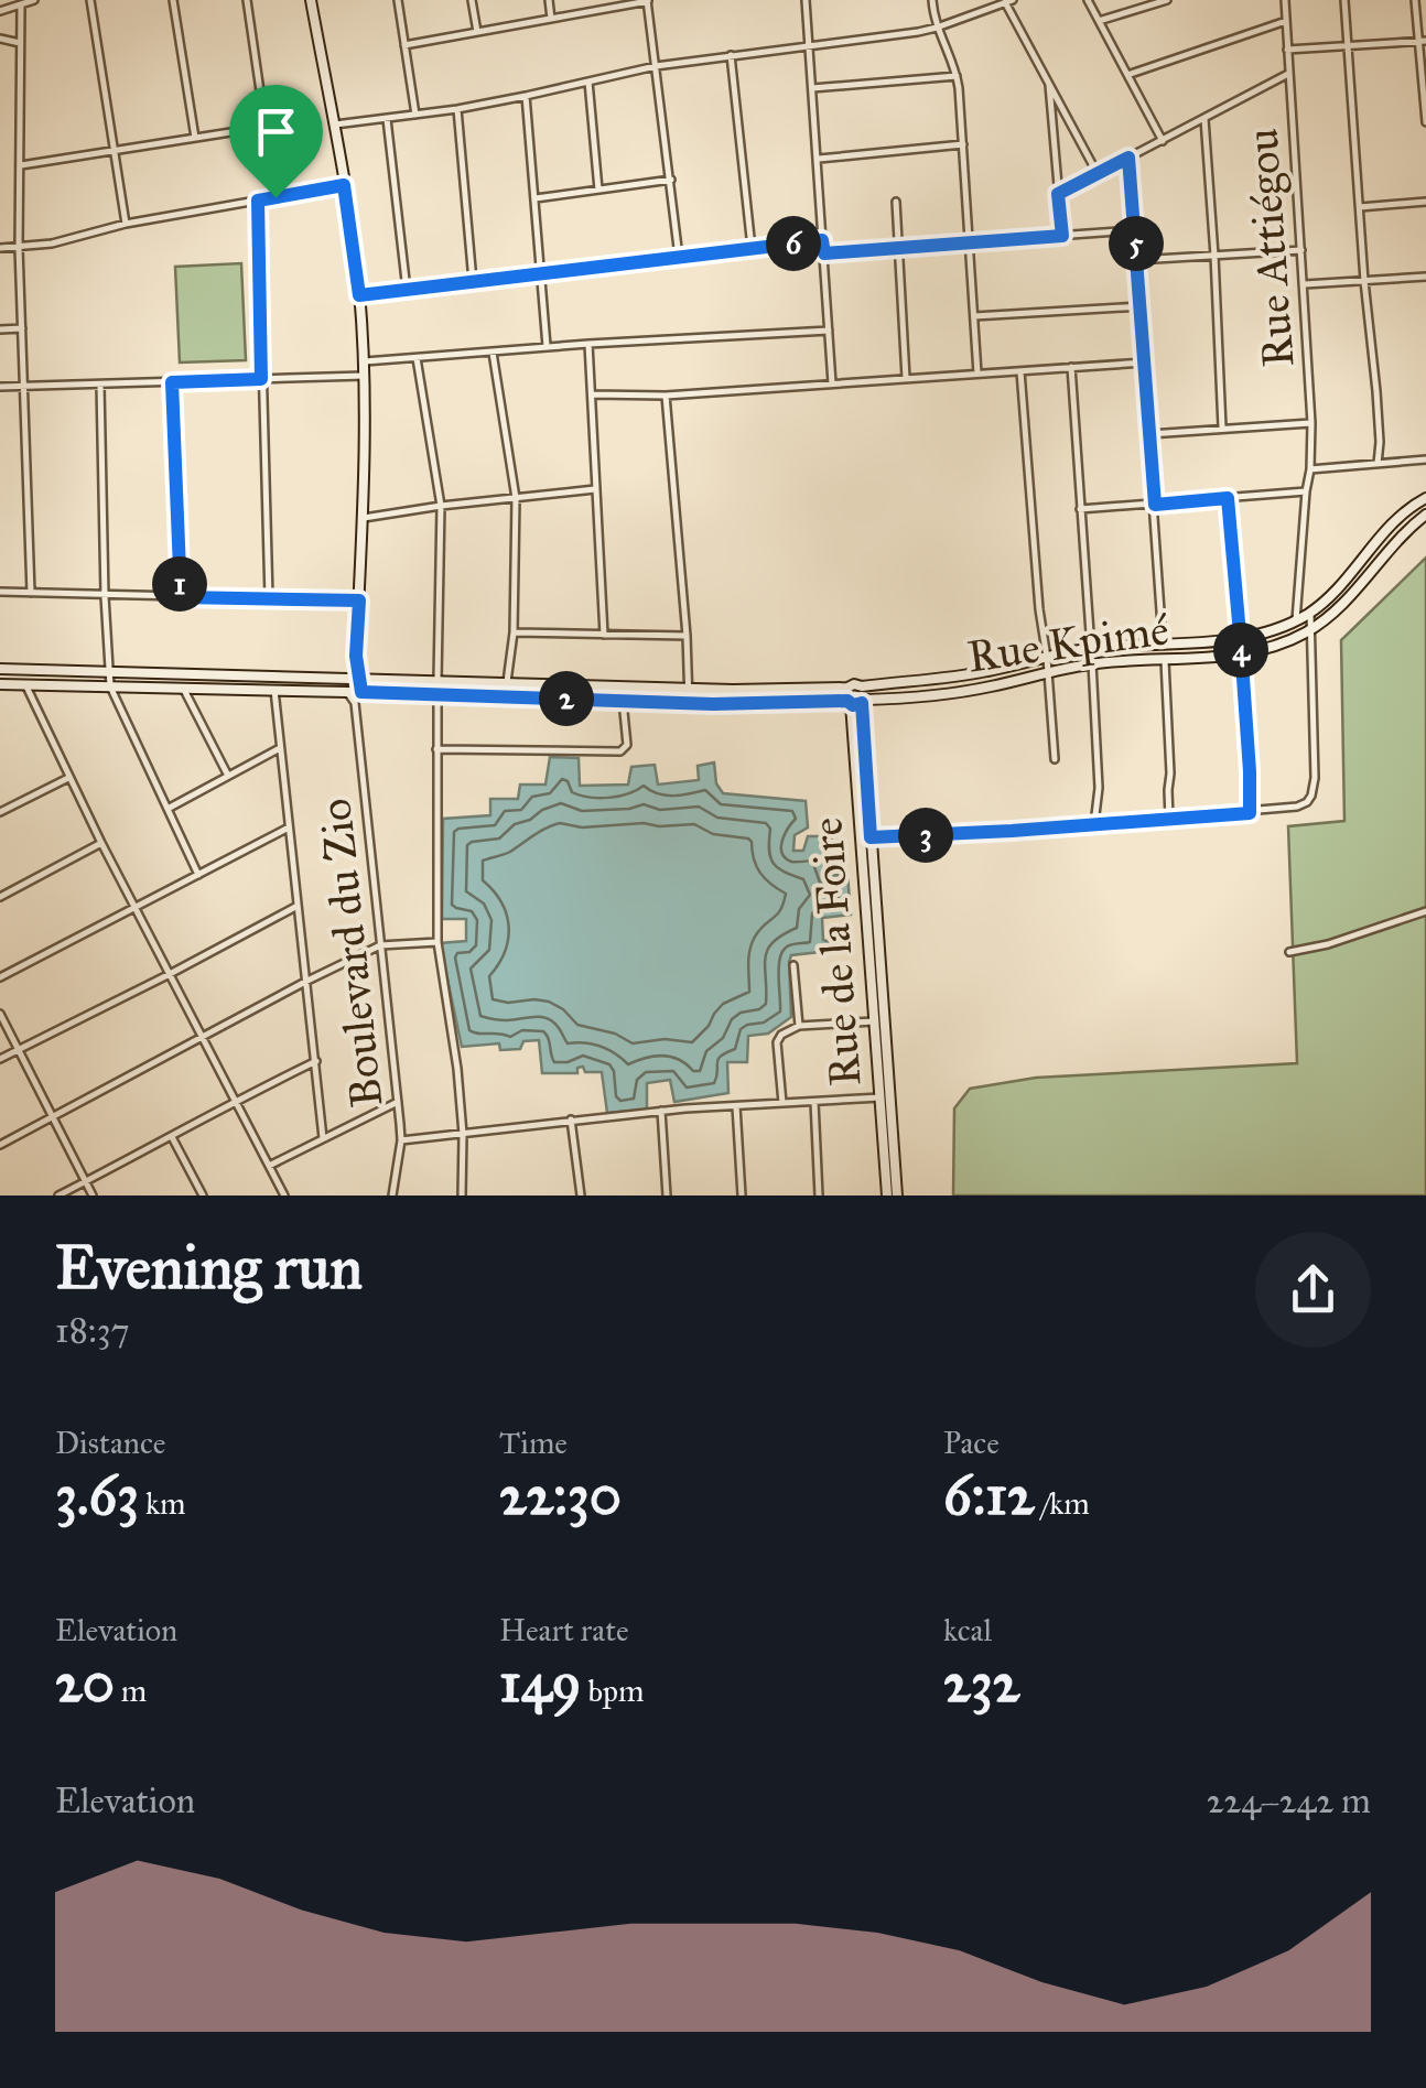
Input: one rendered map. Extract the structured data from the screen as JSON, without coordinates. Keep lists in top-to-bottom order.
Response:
{
  "streets": {
    "main road": ["Rue Kpimé", "Rue de la Foire"],
    "street": ["Rue Attiégou", "Boulevard du Zio"]
  },
  "crossings": [
    ["Rue Kpimé", "Rue de la Foire"],
    ["Rue Kpimé", "Boulevard du Zio"]
  ],
  "page": {
    "pins": [
      "5",
      "6",
      "1",
      "4",
      "2",
      "3"
    ],
    "heading": ["Evening run", "18:37"],
    "stats": [
      ["Distance", "3.63 km"],
      ["Time", "22:30"],
      ["Pace", "6:12 /km"],
      ["Elevation", "20 m"],
      ["Heart rate", "149 bpm"],
      ["kcal", "232"]
    ],
    "chart": ["Elevation", "224–242 m"]
  }
}
